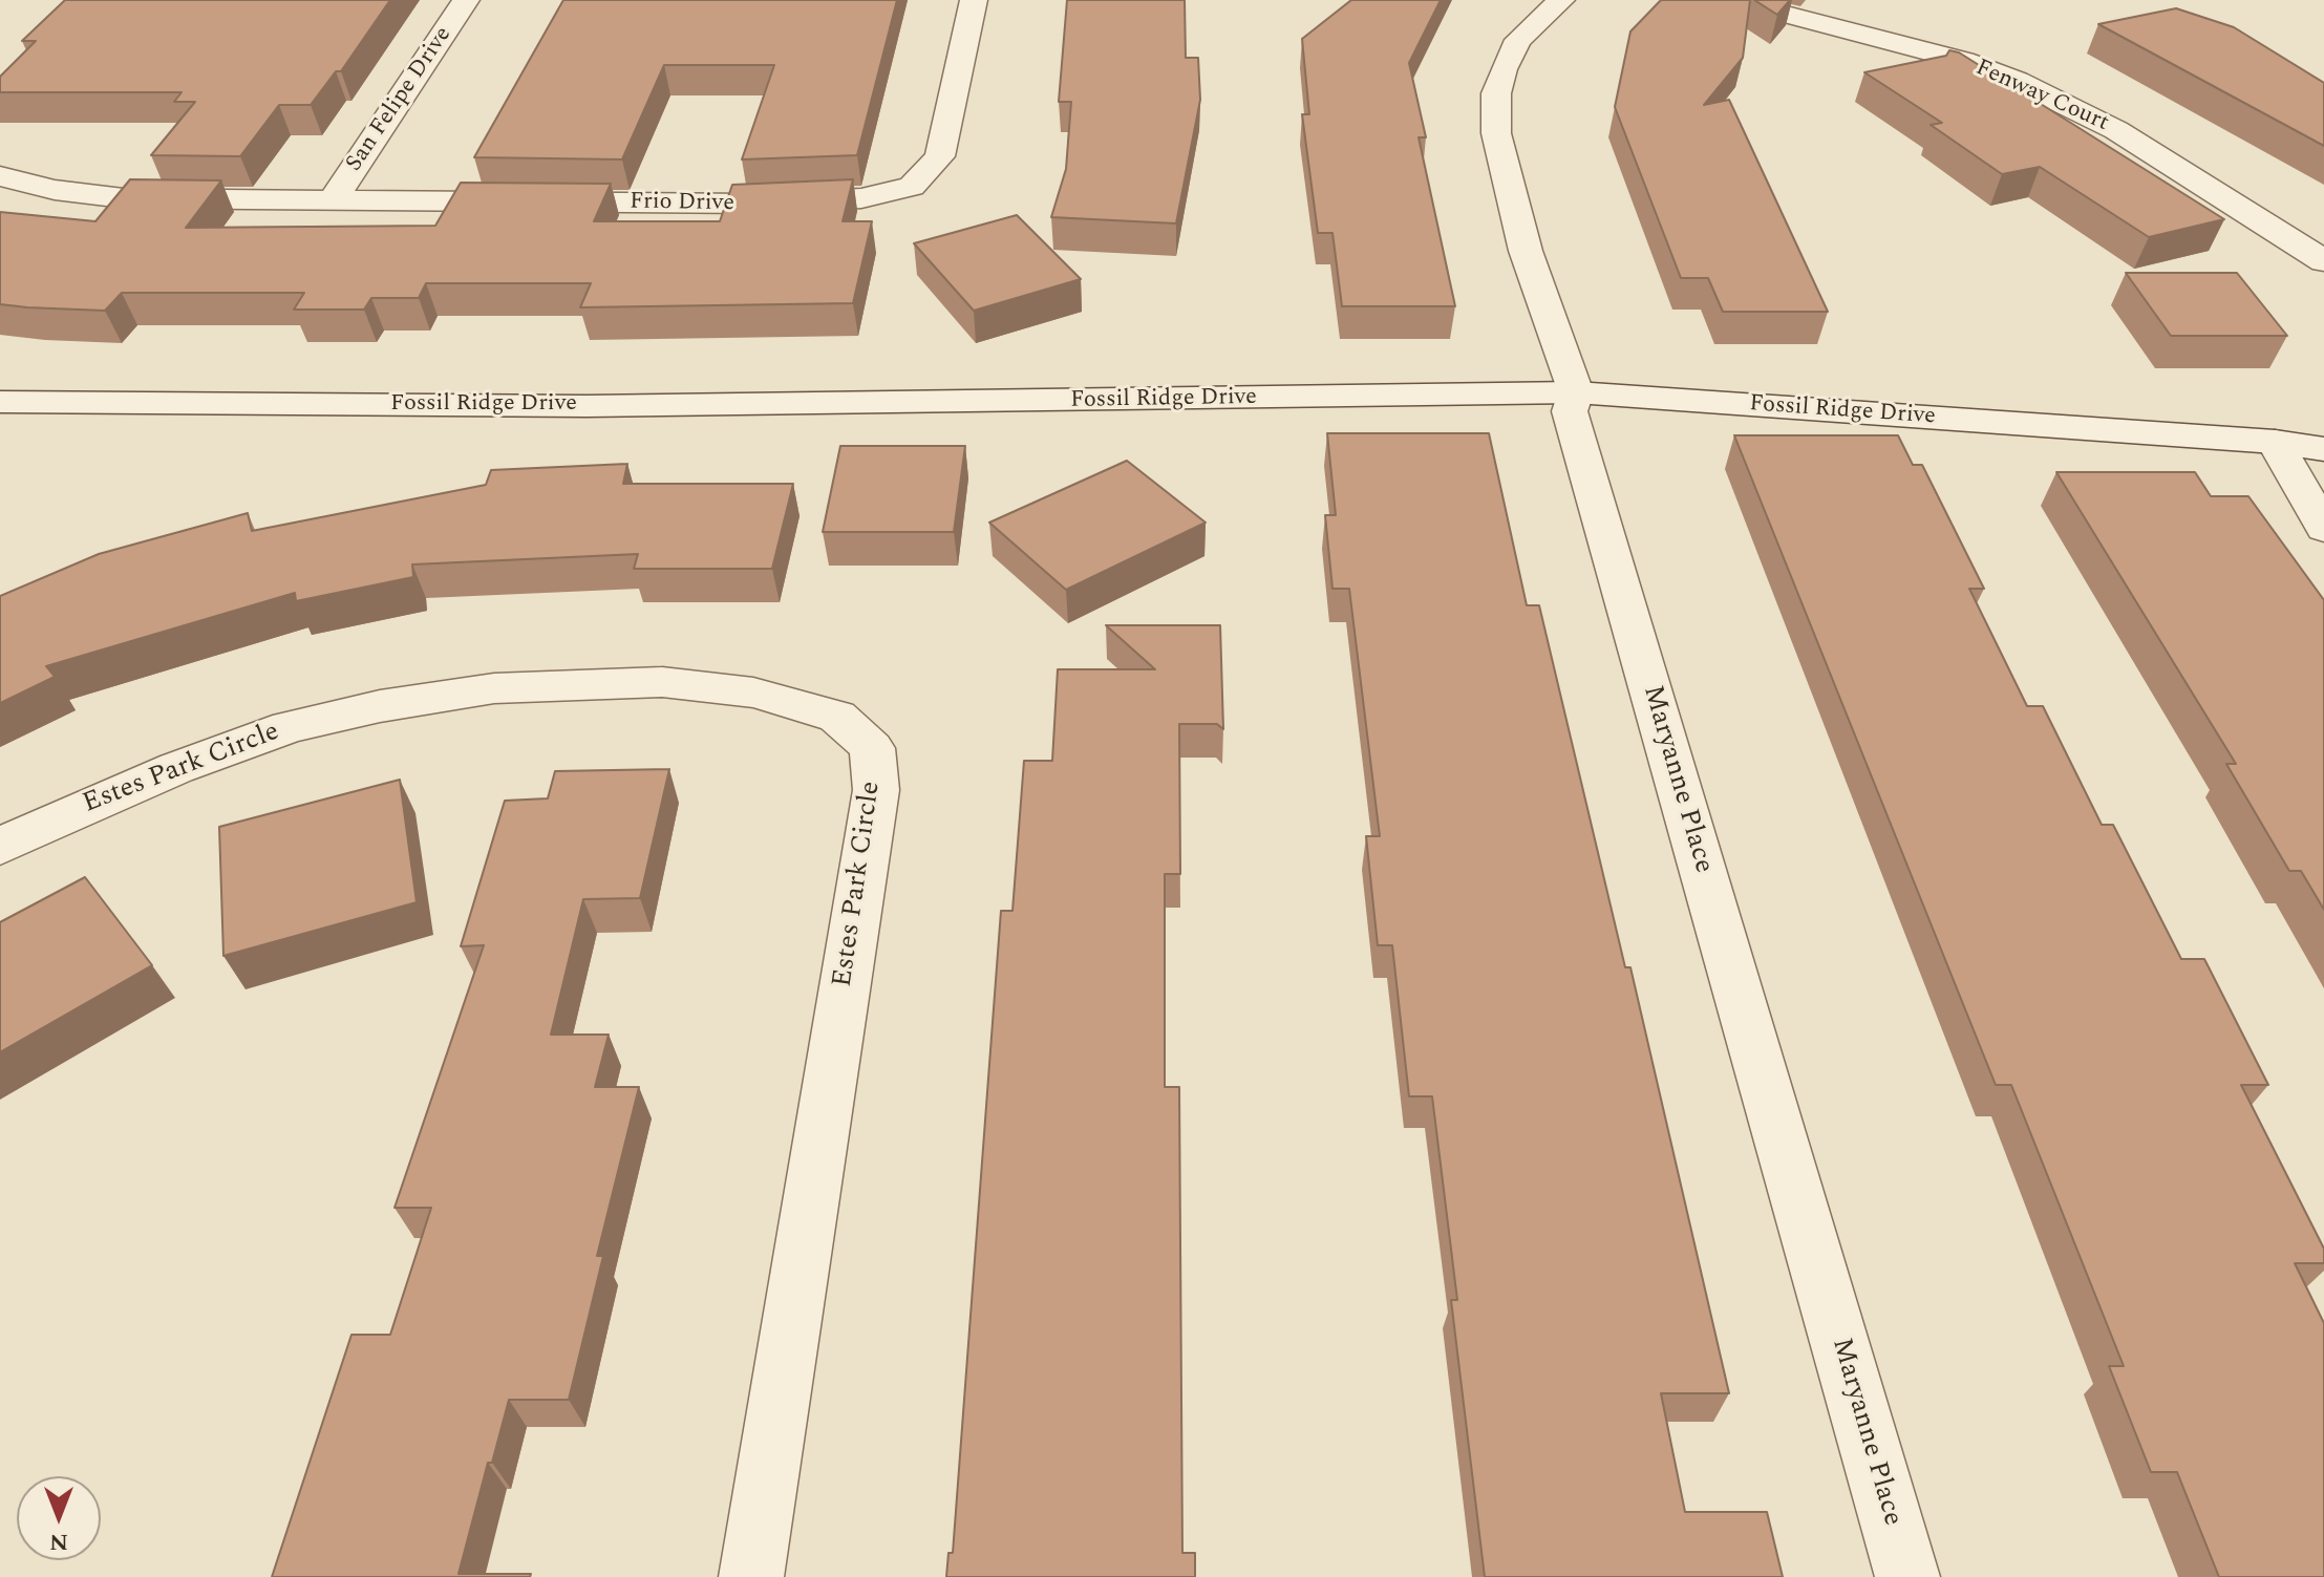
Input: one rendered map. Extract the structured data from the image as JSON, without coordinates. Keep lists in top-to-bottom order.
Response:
{
  "streets": {
    "street": [
      "Fenway Court",
      "San Felipe Drive",
      "Frio Drive",
      "Fossil Ridge Drive",
      "Estes Park Circle",
      "Maryanne Place"
    ]
  },
  "crossings": [
    ["San Felipe Drive", "Frio Drive"],
    ["Fossil Ridge Drive", "Maryanne Place"]
  ],
  "north": "bottom"
}
